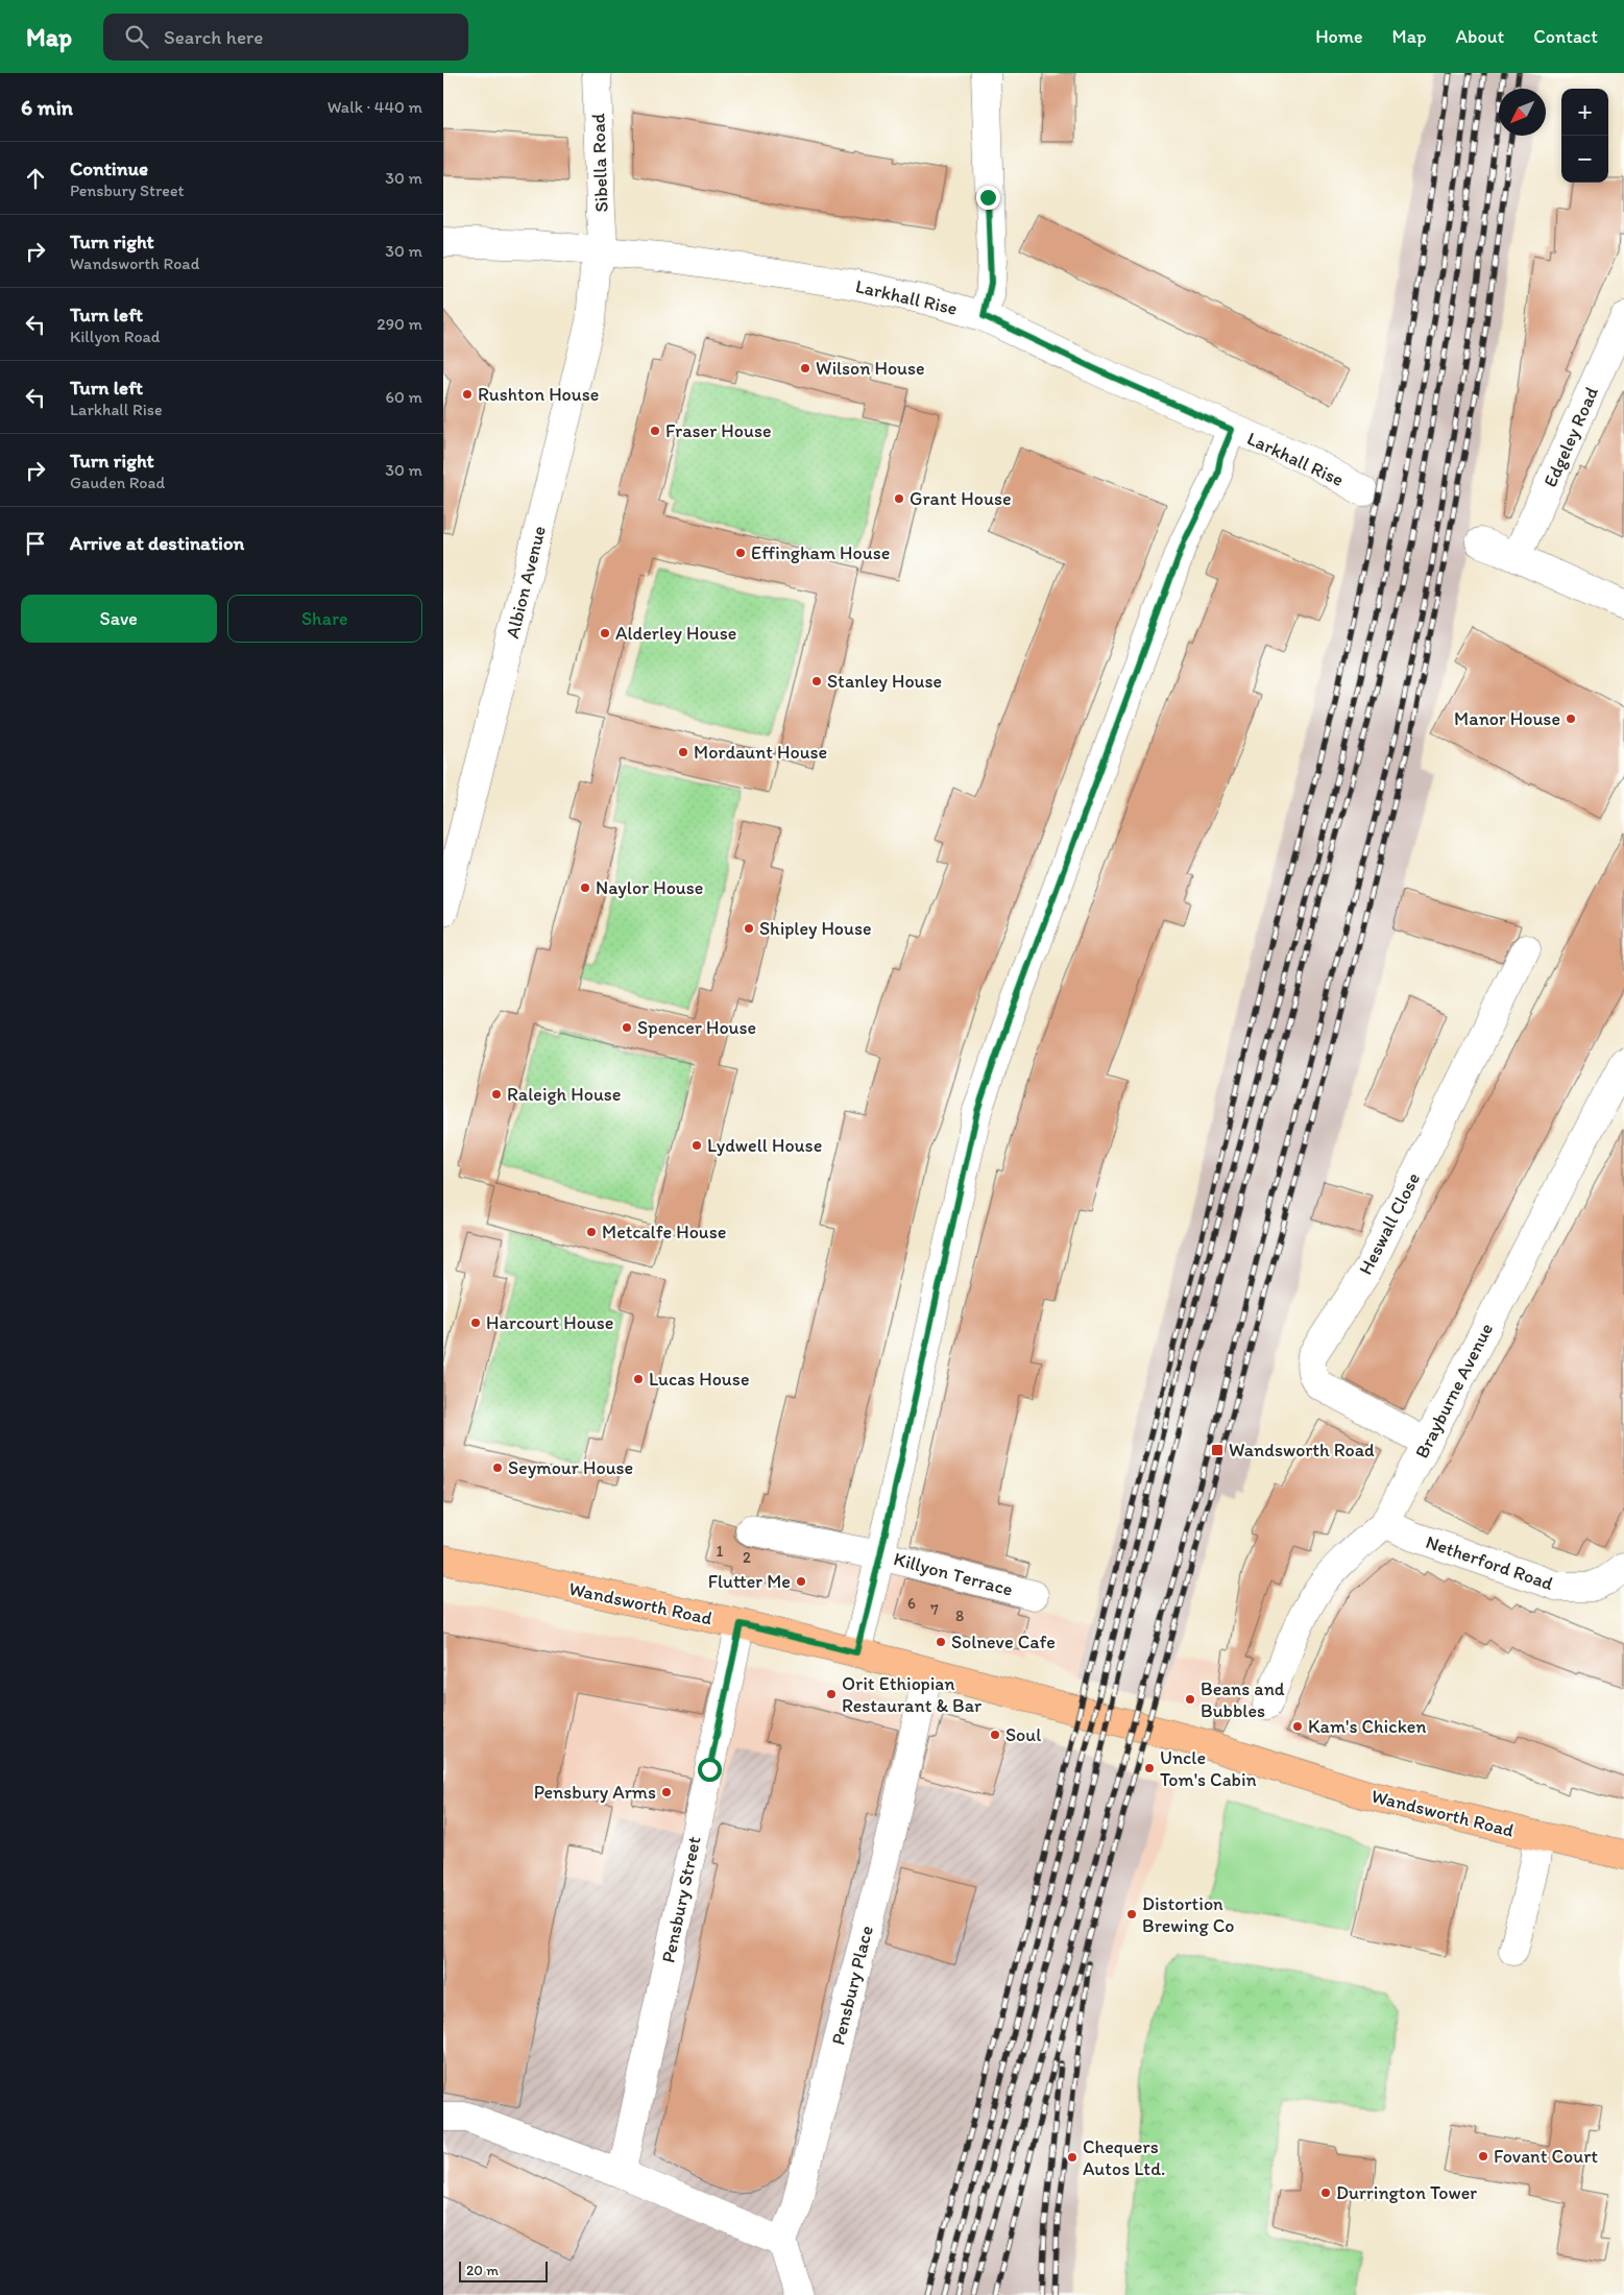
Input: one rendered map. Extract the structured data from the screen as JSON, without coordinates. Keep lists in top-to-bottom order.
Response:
{
  "streets": {
    "main road": ["Wandsworth Road"],
    "street": [
      "Sibella Road",
      "Larkhall Rise",
      "Edgeley Road",
      "Albion Avenue",
      "Heswall Close",
      "Brayburne Avenue",
      "Netherford Road",
      "Killyon Terrace",
      "Pensbury Street",
      "Pensbury Place"
    ]
  },
  "crossings": [
    ["Sibella Road", "Larkhall Rise"],
    ["Sibella Road", "Albion Avenue"],
    ["Larkhall Rise", "Albion Avenue"],
    ["Heswall Close", "Brayburne Avenue"],
    ["Brayburne Avenue", "Netherford Road"],
    ["Wandsworth Road", "Pensbury Street"],
    ["Wandsworth Road", "Pensbury Place"]
  ],
  "places": {
    "other": [
      "Wilson House",
      "Rushton House",
      "Fraser House",
      "Grant House",
      "Effingham House",
      "Alderley House",
      "Stanley House",
      "Manor House",
      "Mordaunt House",
      "Naylor House",
      "Shipley House",
      "Spencer House",
      "Raleigh House",
      "Lydwell House",
      "Metcalfe House",
      "Harcourt House",
      "Lucas House",
      "Seymour House",
      "Flutter Me",
      "Solneve Cafe",
      "Orit Ethiopian Restaurant & Bar",
      "Beans and Bubbles",
      "Kam's Chicken",
      "Soul",
      "Uncle Tom's Cabin",
      "Pensbury Arms",
      "Distortion Brewing Co",
      "Fovant Court",
      "Chequers Autos Ltd.",
      "Durrington Tower"
    ],
    "transit": ["Wandsworth Road"]
  },
  "house_numbers": [
    "1",
    "2",
    "6",
    "7",
    "8"
  ],
  "scale_bar": "20 m",
  "north": "bottom left",
  "page": {
    "header": "Map",
    "search": "Search here",
    "nav": [
      "Home",
      "Map",
      "About",
      "Contact"
    ],
    "heading": ["6 min", "Walk · 440 m"],
    "map_buttons": ["+", "−"],
    "list": [
      ["Continue", "Pensbury Street", "30 m"],
      ["Turn right", "Wandsworth Road", "30 m"],
      ["Turn left", "Killyon Road", "290 m"],
      ["Turn left", "Larkhall Rise", "60 m"],
      ["Turn right", "Gauden Road", "30 m"],
      "Arrive at destination"
    ],
    "buttons": ["Save", "Share"],
    "scale": "20 m"
  }
}
